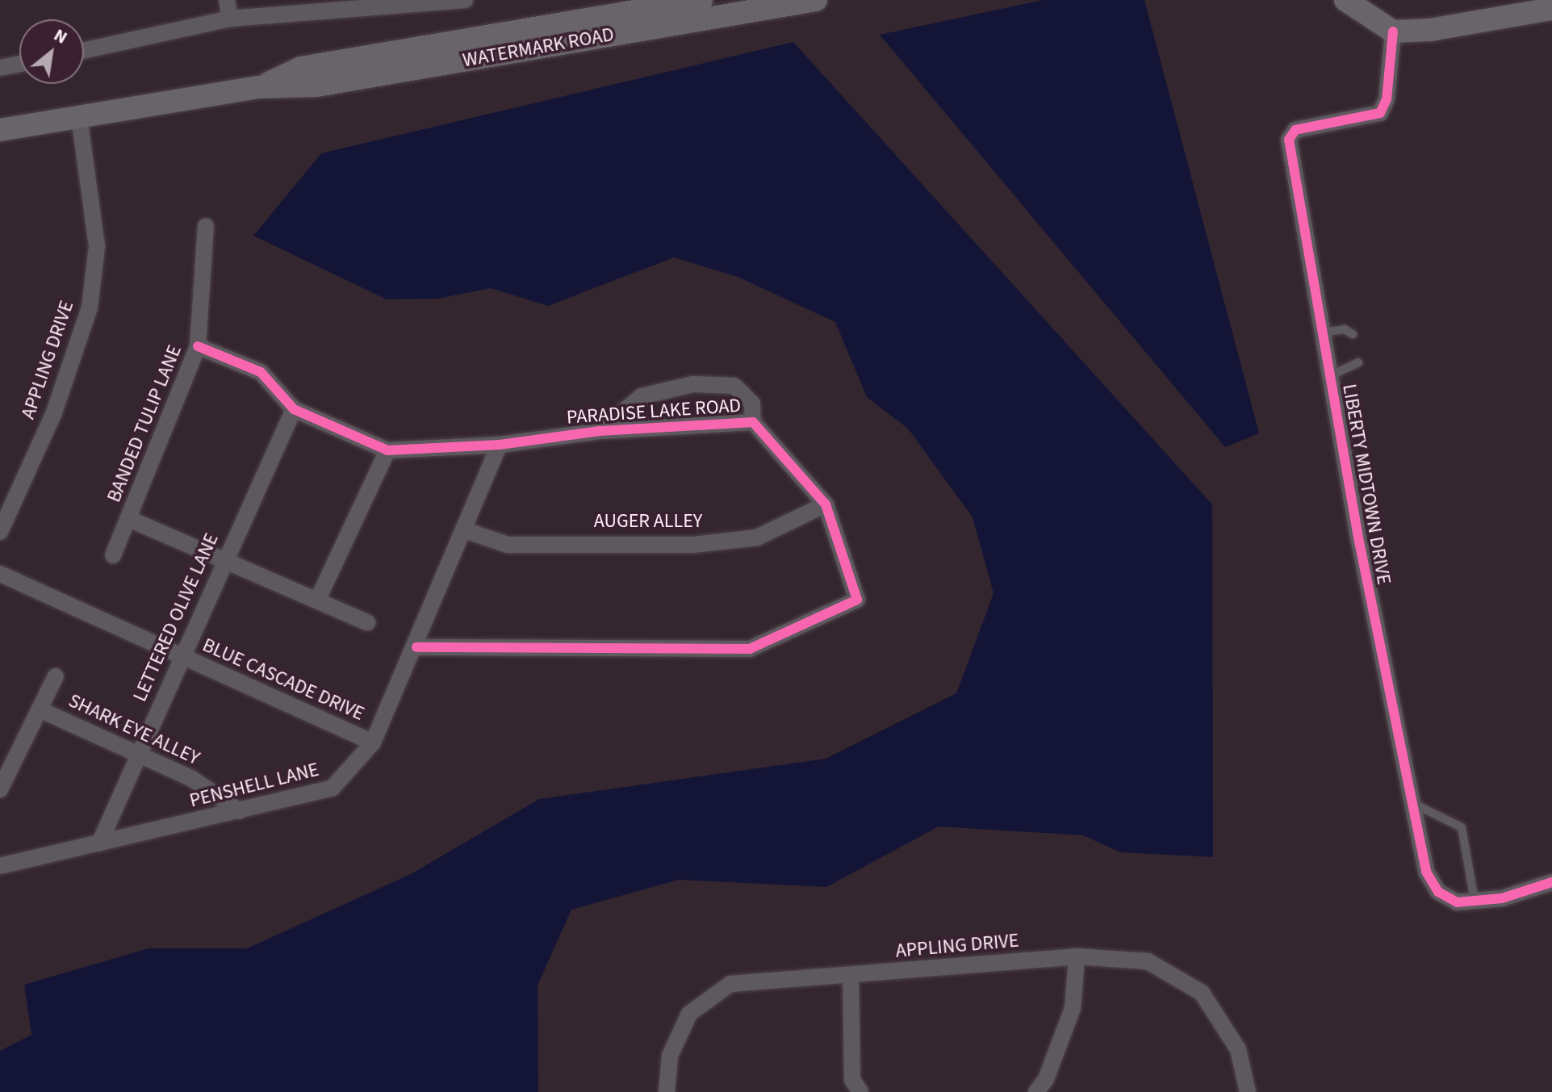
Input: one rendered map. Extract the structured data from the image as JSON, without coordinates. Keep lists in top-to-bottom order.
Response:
{
  "streets": {
    "street": [
      "WATERMARK ROAD",
      "APPLING DRIVE",
      "PARADISE LAKE ROAD",
      "BANDED TULIP LANE",
      "LIBERTY MIDTOWN DRIVE",
      "AUGER ALLEY",
      "LETTERED OLIVE LANE",
      "BLUE CASCADE DRIVE",
      "SHARK EYE ALLEY",
      "PENSHELL LANE"
    ]
  },
  "crossings": [
    ["WATERMARK ROAD", "APPLING DRIVE"],
    ["PARADISE LAKE ROAD", "BANDED TULIP LANE"],
    ["PARADISE LAKE ROAD", "AUGER ALLEY"],
    ["PARADISE LAKE ROAD", "LETTERED OLIVE LANE"],
    ["PARADISE LAKE ROAD", "PENSHELL LANE"],
    ["AUGER ALLEY", "PENSHELL LANE"],
    ["LETTERED OLIVE LANE", "BLUE CASCADE DRIVE"],
    ["LETTERED OLIVE LANE", "SHARK EYE ALLEY"],
    ["LETTERED OLIVE LANE", "PENSHELL LANE"],
    ["BLUE CASCADE DRIVE", "PENSHELL LANE"],
    ["SHARK EYE ALLEY", "PENSHELL LANE"]
  ],
  "north": "top right"
}
